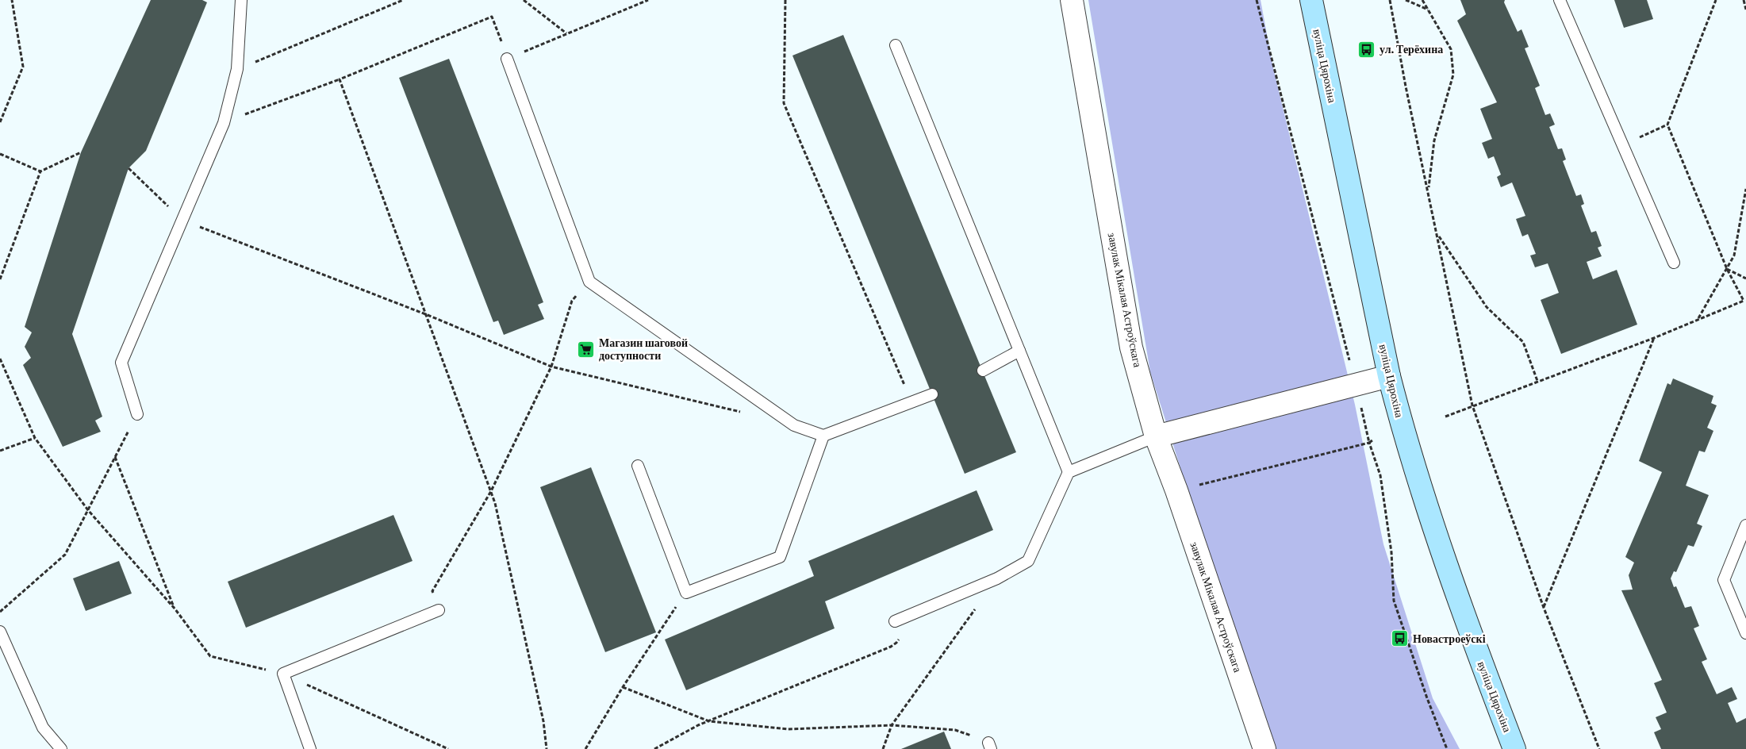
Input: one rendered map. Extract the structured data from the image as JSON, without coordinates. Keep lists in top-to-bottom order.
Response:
{
  "streets": {
    "main road": ["вуліца Цярохіна"],
    "street": ["завулак Мікалая Астроўскага"]
  },
  "places": {
    "bus stop": ["ул. Терёхина", "Новастроеўскі"],
    "supermarket": ["Магазин шаговой доступности"]
  }
}
